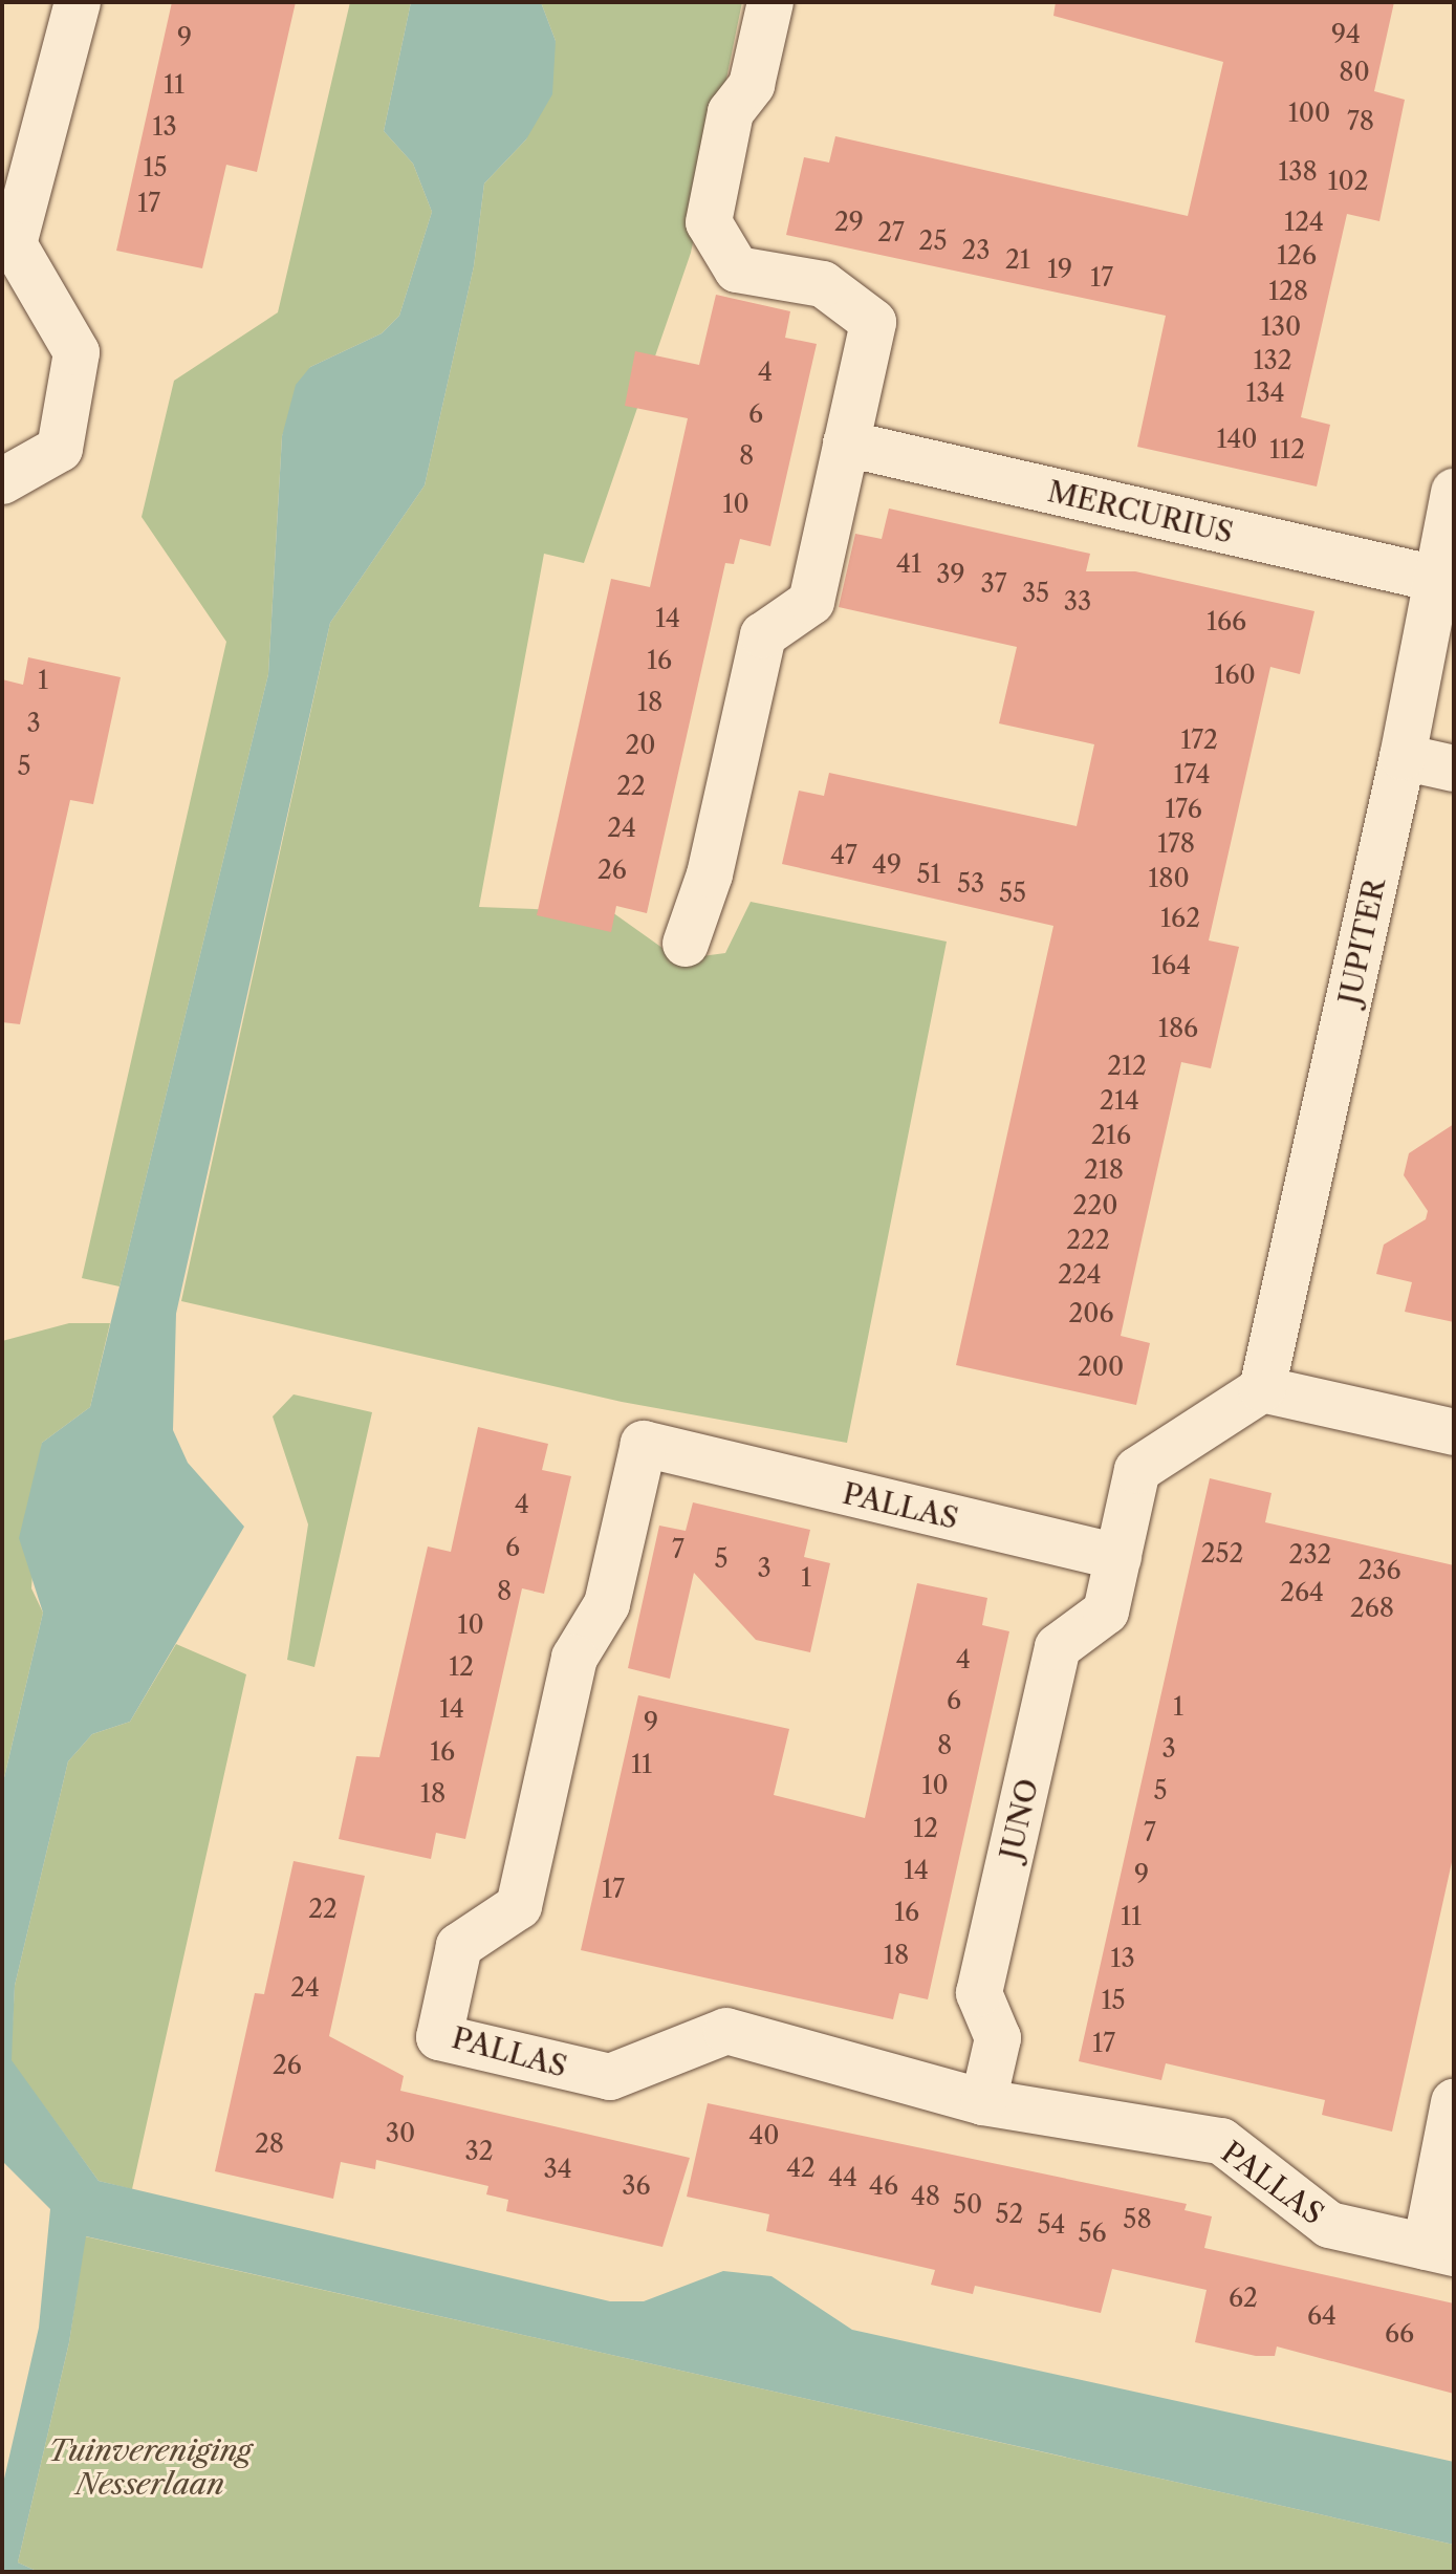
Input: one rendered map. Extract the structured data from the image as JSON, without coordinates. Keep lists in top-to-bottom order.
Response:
{
  "streets": {
    "street": [
      "MERCURIUS",
      "JUPITER",
      "PALLAS",
      "JUNO"
    ]
  },
  "crossings": [
    ["MERCURIUS", "JUPITER"],
    ["PALLAS", "JUNO"]
  ],
  "parks": ["Tuinvereniging Nesserlaan"],
  "house_numbers": [
    "94",
    "9",
    "80",
    "11",
    "100",
    "78",
    "13",
    "15",
    "138",
    "102",
    "17",
    "29",
    "124",
    "27",
    "25",
    "23",
    "126",
    "21",
    "19",
    "17",
    "128",
    "130",
    "132",
    "4",
    "134",
    "6",
    "140",
    "112",
    "8",
    "10",
    "41",
    "39",
    "37",
    "35",
    "33",
    "14",
    "166",
    "16",
    "160",
    "1",
    "18",
    "3",
    "172",
    "20",
    "5",
    "174",
    "22",
    "176",
    "24",
    "178",
    "47",
    "49",
    "26",
    "51",
    "180",
    "53",
    "55",
    "162",
    "164",
    "186",
    "212",
    "214",
    "216",
    "218",
    "220",
    "222",
    "224",
    "206",
    "200",
    "4",
    "6",
    "7",
    "252",
    "232",
    "5",
    "3",
    "236",
    "1",
    "8",
    "264",
    "268",
    "10",
    "4",
    "12",
    "6",
    "1",
    "14",
    "9",
    "8",
    "3",
    "16",
    "11",
    "10",
    "5",
    "18",
    "12",
    "7",
    "14",
    "9",
    "17",
    "22",
    "16",
    "11",
    "18",
    "13",
    "24",
    "15",
    "17",
    "26",
    "30",
    "40",
    "28",
    "32",
    "42",
    "34",
    "44",
    "36",
    "46",
    "48",
    "50",
    "52",
    "58",
    "54",
    "56",
    "62",
    "64",
    "66"
  ]
}
